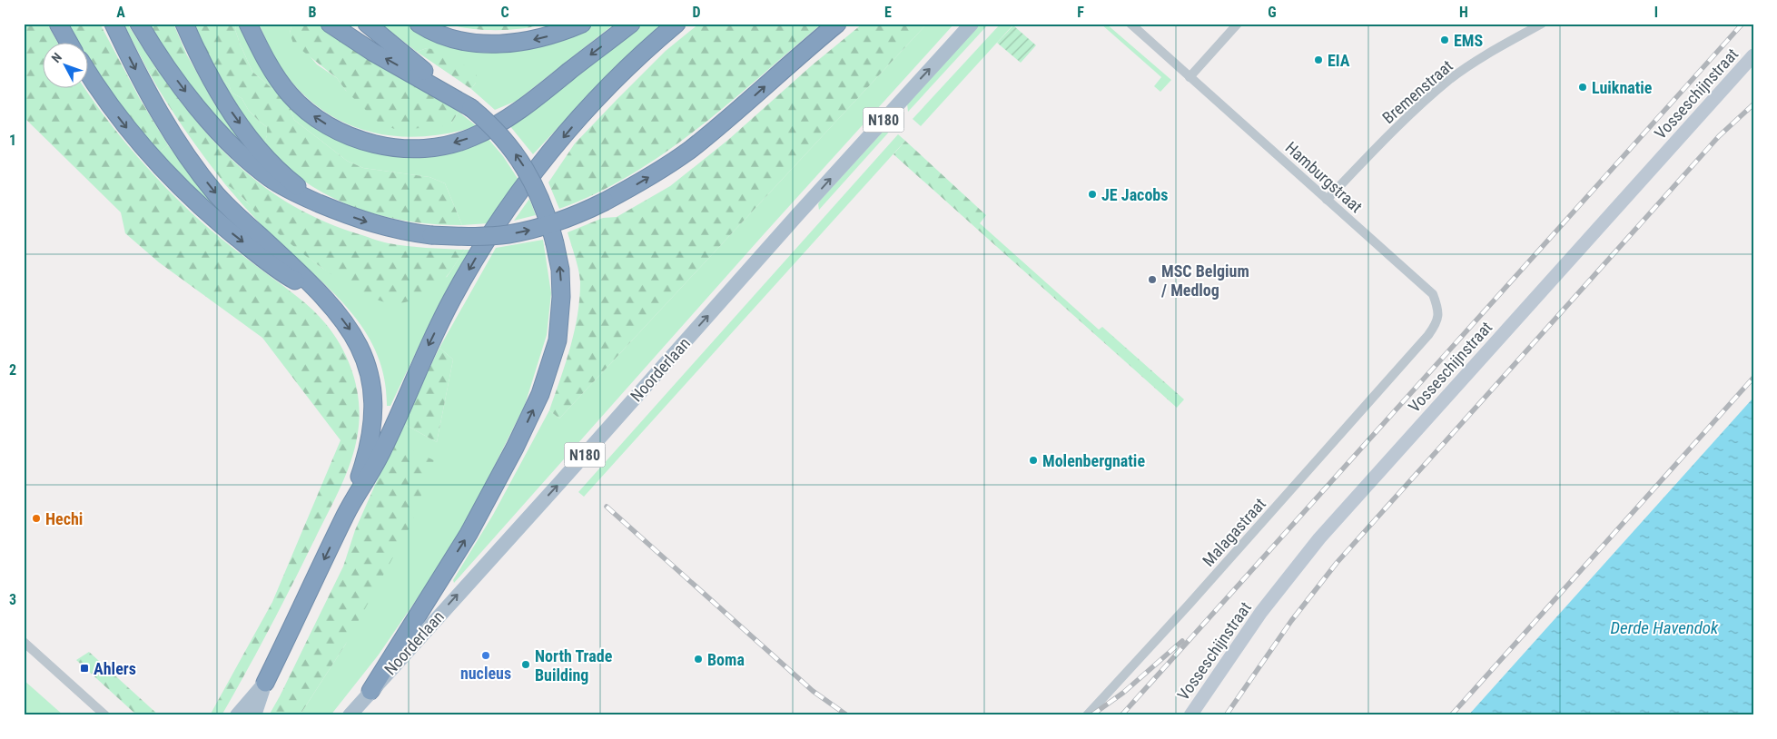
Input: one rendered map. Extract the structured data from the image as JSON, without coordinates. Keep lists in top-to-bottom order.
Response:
{
  "streets": {
    "main road": ["N180", "Noorderlaan"],
    "street": [
      "Bremenstraat",
      "Vosseschijnstraat",
      "Hamburgstraat",
      "Malagastraat"
    ]
  },
  "crossings": [
    ["Bremenstraat", "Hamburgstraat"],
    ["Hamburgstraat", "Malagastraat"]
  ],
  "one_way": ["Noorderlaan"],
  "water": ["Derde Havendok"],
  "places": {
    "other": [
      "EMS",
      "EIA",
      "Luiknatie",
      "JE Jacobs",
      "MSC Belgium / Medlog",
      "Molenbergnatie",
      "Hechi",
      "nucleus",
      "Boma",
      "North Trade Building"
    ],
    "transit": ["Ahlers"]
  },
  "north": "top left",
  "grid": {
    "columns": [
      "A",
      "B",
      "C",
      "D",
      "E",
      "F",
      "G",
      "H",
      "I"
    ],
    "rows": ["1", "2", "3"]
  }
}
